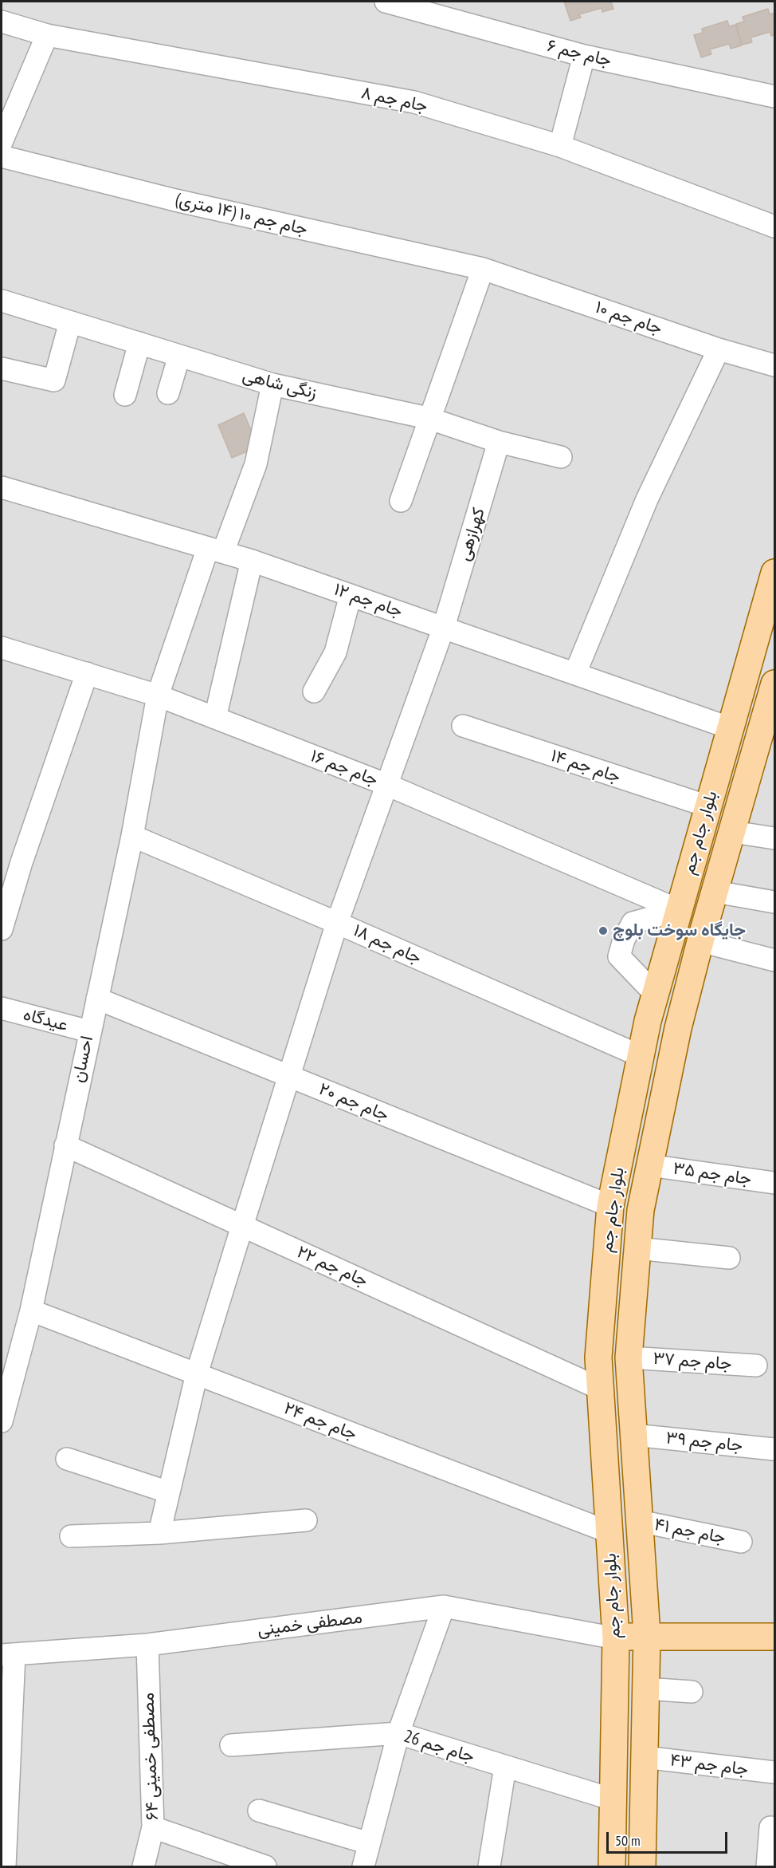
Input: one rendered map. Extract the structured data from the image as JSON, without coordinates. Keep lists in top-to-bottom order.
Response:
{
  "streets": {
    "main road": ["بلوار جام جم"],
    "street": [
      "جام جم ۶",
      "جام جم ۸",
      "جام جم ۱۰ (۱۴ متری)",
      "جام جم ۱۰",
      "زنگی شاهی",
      "کهرازهی",
      "جام جم ۱۲",
      "جام جم ۱۴",
      "جام جم ۱۶",
      "جام جم ۱۸",
      "عیدگاه",
      "احسان",
      "جام جم ۲۰",
      "جام جم ۳۵",
      "جام جم ۲۲",
      "جام جم ۳۷",
      "جام جم ۲۴",
      "جام جم ۳۹",
      "جام جم ۴۱",
      "مصطفی خمینی",
      "جام جم 26",
      "مصطفی خمینی ۶۴",
      "جام جم ۴۳"
    ]
  },
  "crossings": [
    ["جام جم ۱۰ (۱۴ متری)", "جام جم ۱۰"],
    ["زنگی شاهی", "کهرازهی"],
    ["زنگی شاهی", "احسان"],
    ["کهرازهی", "جام جم ۱۲"],
    ["کهرازهی", "جام جم ۱۶"],
    ["کهرازهی", "جام جم ۱۸"],
    ["کهرازهی", "جام جم ۲۰"],
    ["کهرازهی", "جام جم ۲۲"],
    ["کهرازهی", "جام جم ۲۴"],
    ["جام جم ۱۲", "بلوار جام جم"],
    ["جام جم ۱۲", "احسان"],
    ["جام جم ۱۴", "بلوار جام جم"],
    ["جام جم ۱۶", "بلوار جام جم"],
    ["جام جم ۱۶", "احسان"],
    ["بلوار جام جم", "جام جم ۱۸"],
    ["بلوار جام جم", "جام جم ۲۰"],
    ["بلوار جام جم", "جام جم ۳۵"],
    ["بلوار جام جم", "جام جم ۲۲"],
    ["بلوار جام جم", "جام جم ۳۷"],
    ["بلوار جام جم", "جام جم ۲۴"],
    ["بلوار جام جم", "جام جم ۳۹"],
    ["بلوار جام جم", "جام جم ۴۱"],
    ["بلوار جام جم", "مصطفی خمینی"],
    ["بلوار جام جم", "جام جم 26"],
    ["بلوار جام جم", "جام جم ۴۳"],
    ["جام جم ۱۸", "احسان"],
    ["عیدگاه", "احسان"],
    ["احسان", "جام جم ۲۰"],
    ["احسان", "جام جم ۲۲"],
    ["احسان", "جام جم ۲۴"],
    ["مصطفی خمینی", "مصطفی خمینی ۶۴"]
  ],
  "places": ["جایگاه سوخت بلوچ"],
  "scale_bar": "50 m"
}
